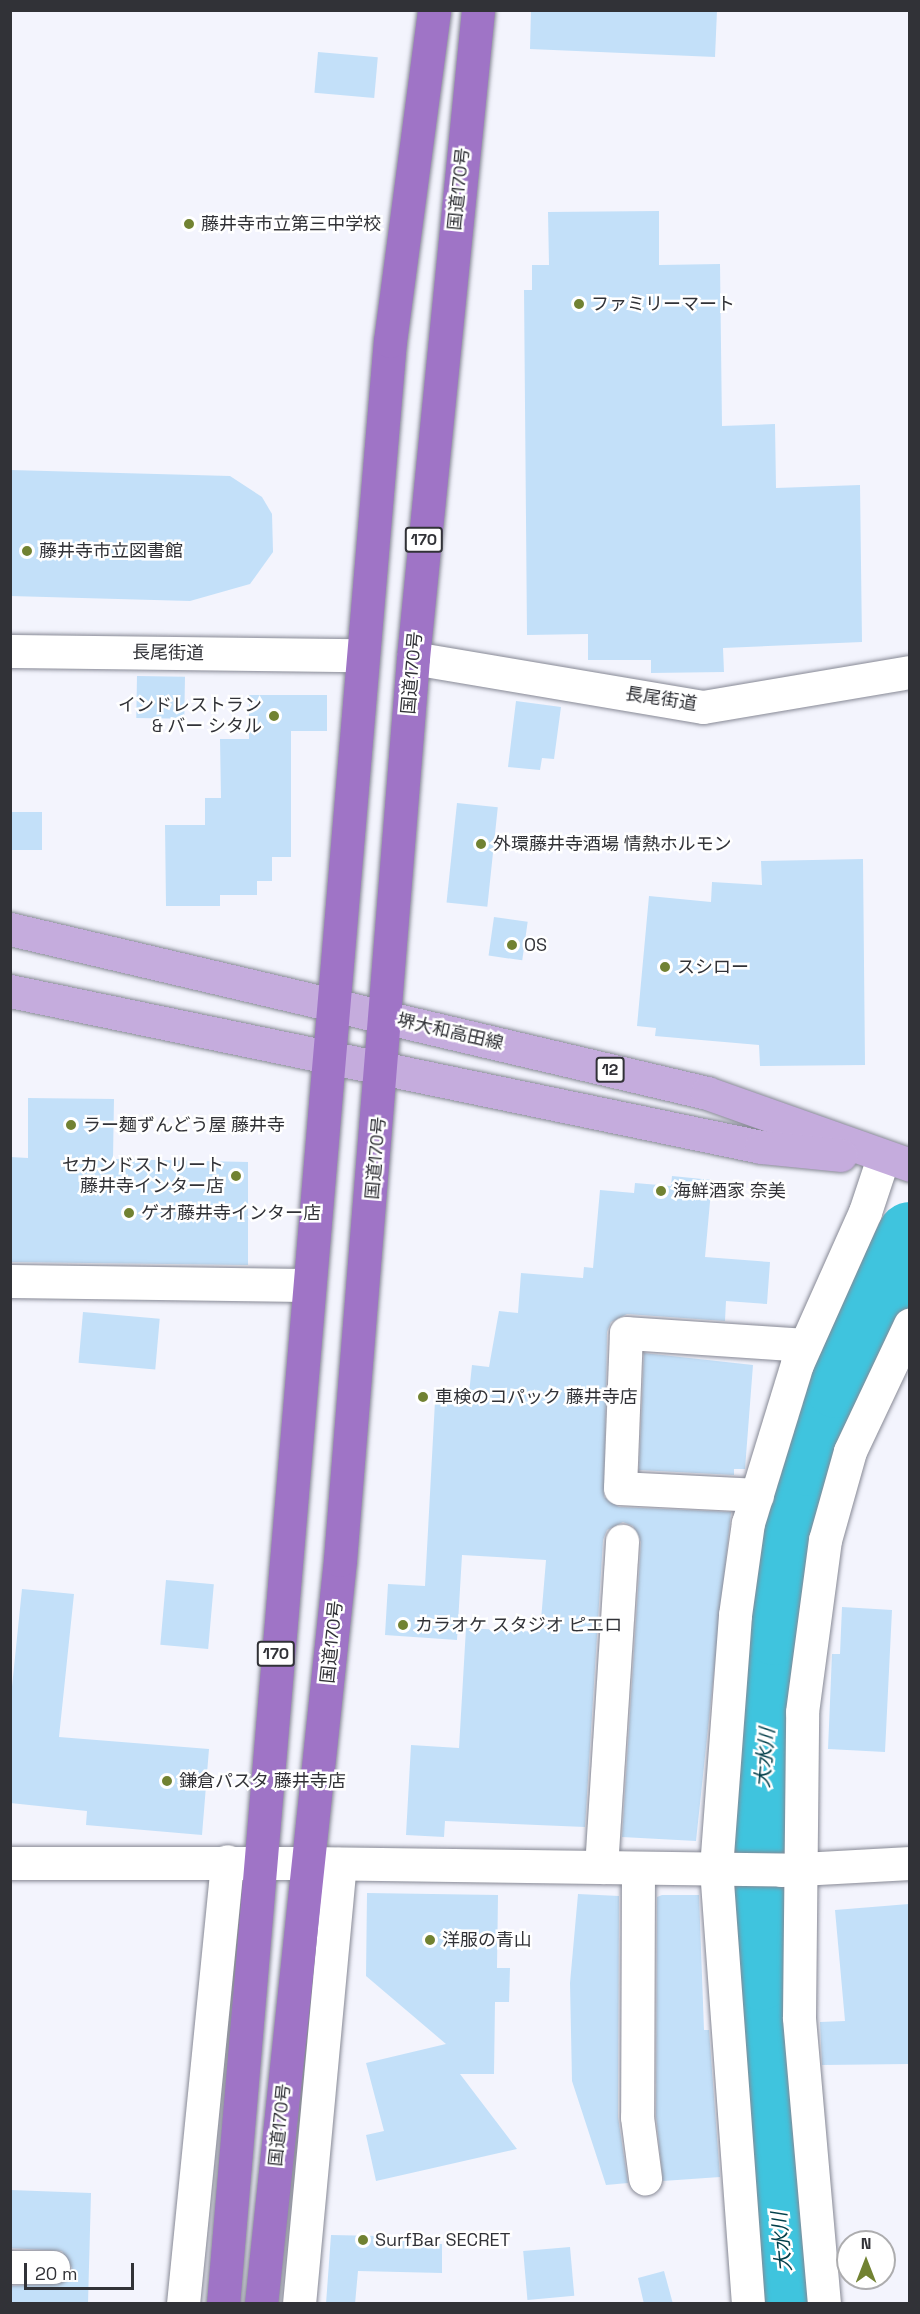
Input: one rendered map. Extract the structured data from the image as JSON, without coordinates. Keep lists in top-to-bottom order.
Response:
{
  "streets": {
    "highway": ["国道170号", "170"],
    "main road": ["堺大和高田線", "12"],
    "street": ["長尾街道"]
  },
  "crossings": [
    ["国道170号", "長尾街道"],
    ["国道170号", "堺大和高田線"],
    ["170", "長尾街道"],
    ["170", "堺大和高田線"]
  ],
  "water": ["大水川"],
  "places": [
    "藤井寺市立第三中学校",
    "ファミリーマート",
    "藤井寺市立図書館",
    "インドレストラン & バー シタル",
    "外環藤井寺酒場 情熱ホルモン",
    "OS",
    "スシロー",
    "ラー麺ずんどう屋 藤井寺",
    "セカンドストリート 藤井寺インター店",
    "海鮮酒家 奈美",
    "ゲオ藤井寺インター店",
    "車検のコパック 藤井寺店",
    "カラオケ スタジオ ピエロ",
    "鎌倉パスタ 藤井寺店",
    "洋服の青山",
    "SurfBar SECRET"
  ],
  "scale_bar": "20 m",
  "north": "top"
}
